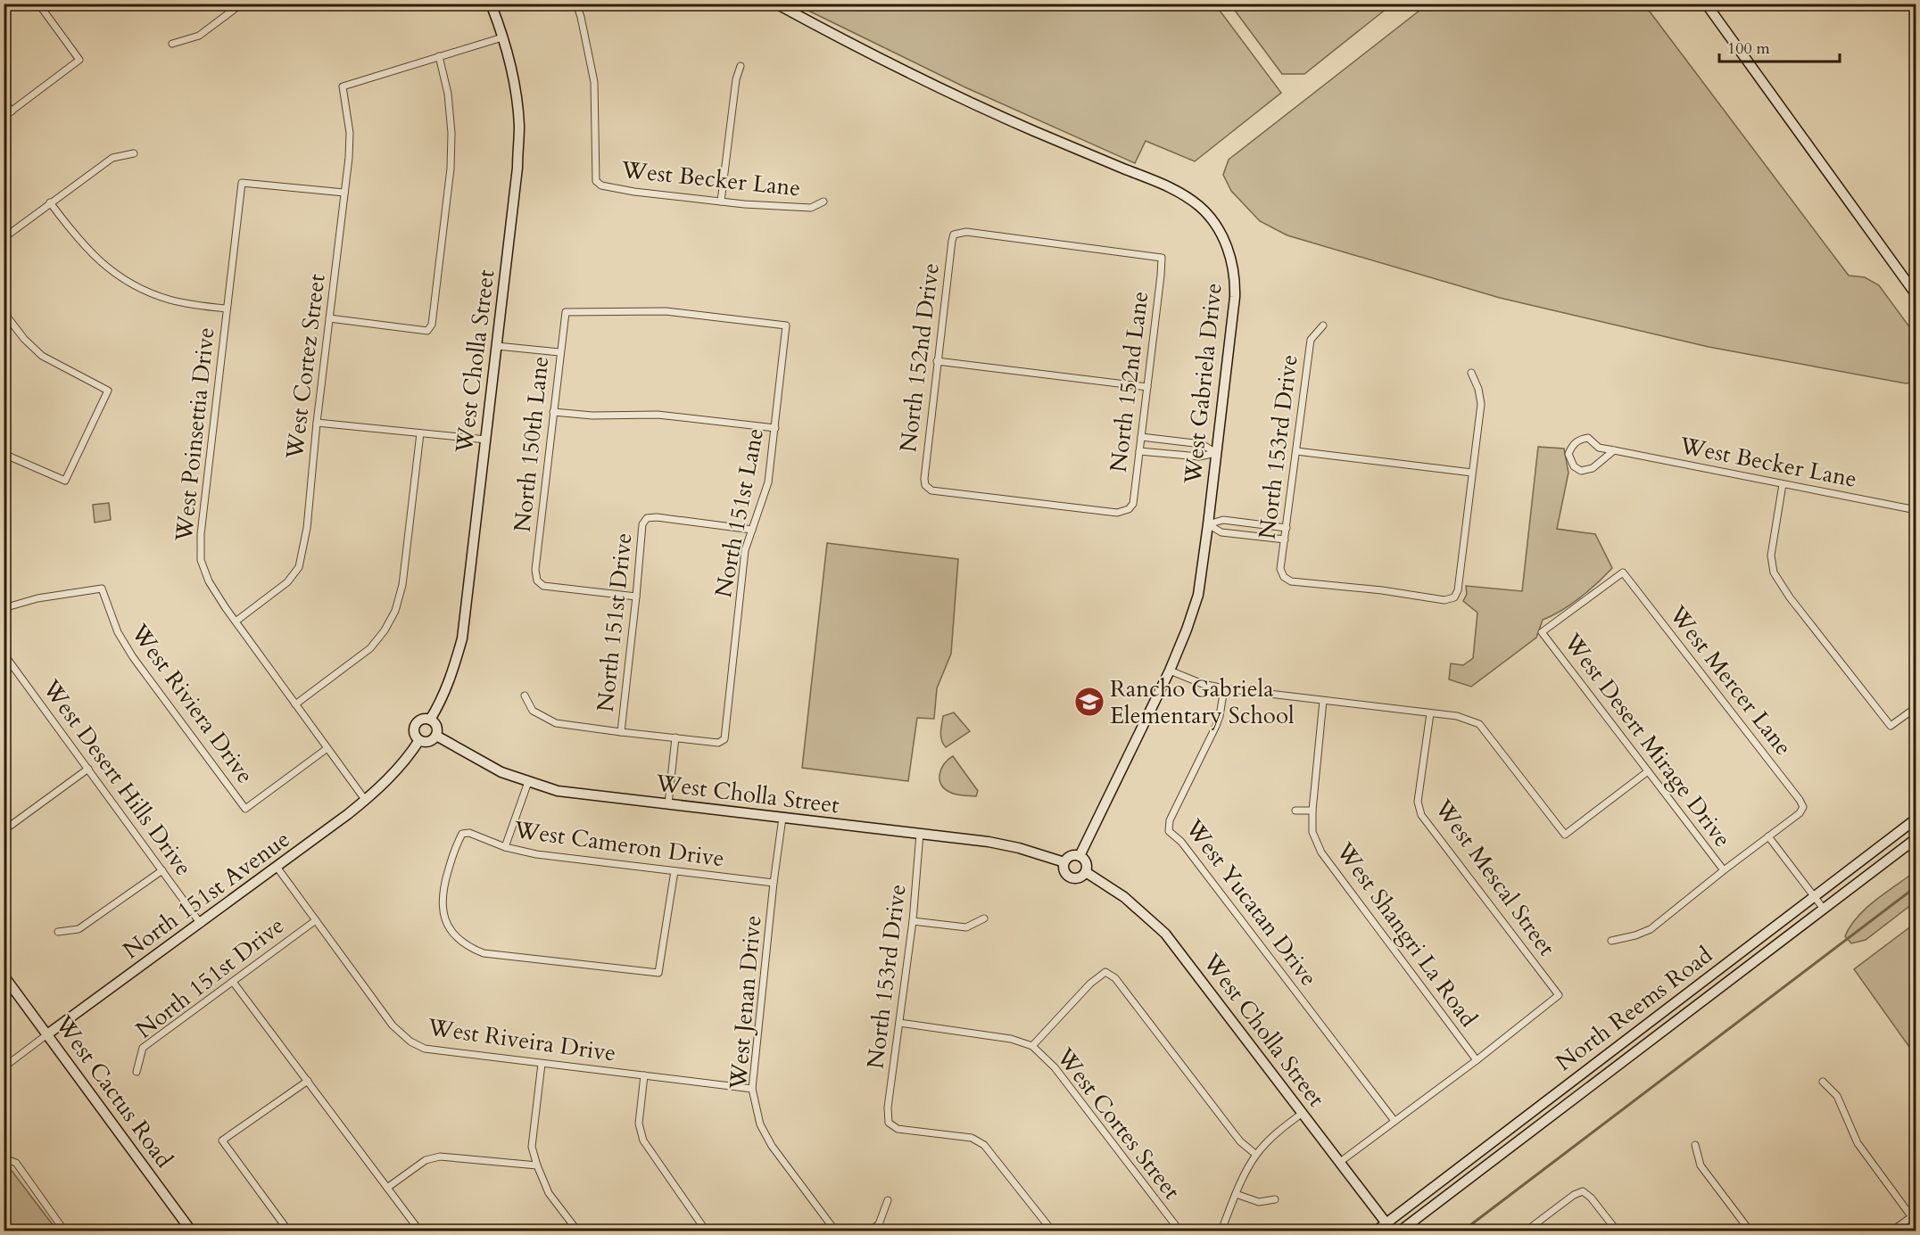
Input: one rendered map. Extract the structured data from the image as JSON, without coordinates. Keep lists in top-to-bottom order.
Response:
{
  "streets": {
    "street": [
      "West Becker Lane",
      "North 152nd Drive",
      "West Cholla Street",
      "West Cortez Street",
      "North 152nd Lane",
      "West Gabriela Drive",
      "West Poinsettia Drive",
      "North 150th Lane",
      "North 153rd Drive",
      "North 151st Lane",
      "North 151st Drive",
      "West Mercer Lane",
      "West Riviera Drive",
      "West Desert Mirage Drive",
      "West Desert Hills Drive",
      "West Cameron Drive",
      "West Mescal Street",
      "North 151st Avenue",
      "West Yucatan Drive",
      "West Shangri La Road",
      "West Jenan Drive",
      "North Reems Road",
      "West Riveira Drive",
      "West Cactus Road",
      "West Cortes Street"
    ]
  },
  "crossings": [
    ["North 152nd Drive", "North 152nd Lane"],
    ["West Cholla Street", "West Gabriela Drive"],
    ["West Cholla Street", "North 153rd Drive"],
    ["West Cholla Street", "North 151st Avenue"],
    ["West Cholla Street", "West Jenan Drive"],
    ["West Cholla Street", "North Reems Road"],
    ["West Cortez Street", "West Poinsettia Drive"],
    ["West Poinsettia Drive", "West Riviera Drive"],
    ["West Poinsettia Drive", "North 151st Avenue"],
    ["North 150th Lane", "North 151st Lane"],
    ["North 150th Lane", "North 151st Drive"],
    ["North 153rd Drive", "West Cortes Street"],
    ["North 151st Lane", "North 151st Drive"],
    ["North 151st Drive", "West Riveira Drive"],
    ["West Mercer Lane", "West Desert Mirage Drive"],
    ["West Desert Hills Drive", "North 151st Avenue"],
    ["West Cameron Drive", "West Jenan Drive"],
    ["West Mescal Street", "West Shangri La Road"],
    ["North 151st Avenue", "West Riveira Drive"],
    ["North 151st Avenue", "West Cactus Road"],
    ["West Jenan Drive", "West Riveira Drive"]
  ],
  "places": {
    "school or university": ["Rancho Gabriela Elementary School"]
  },
  "scale_bar": "100 m"
}
